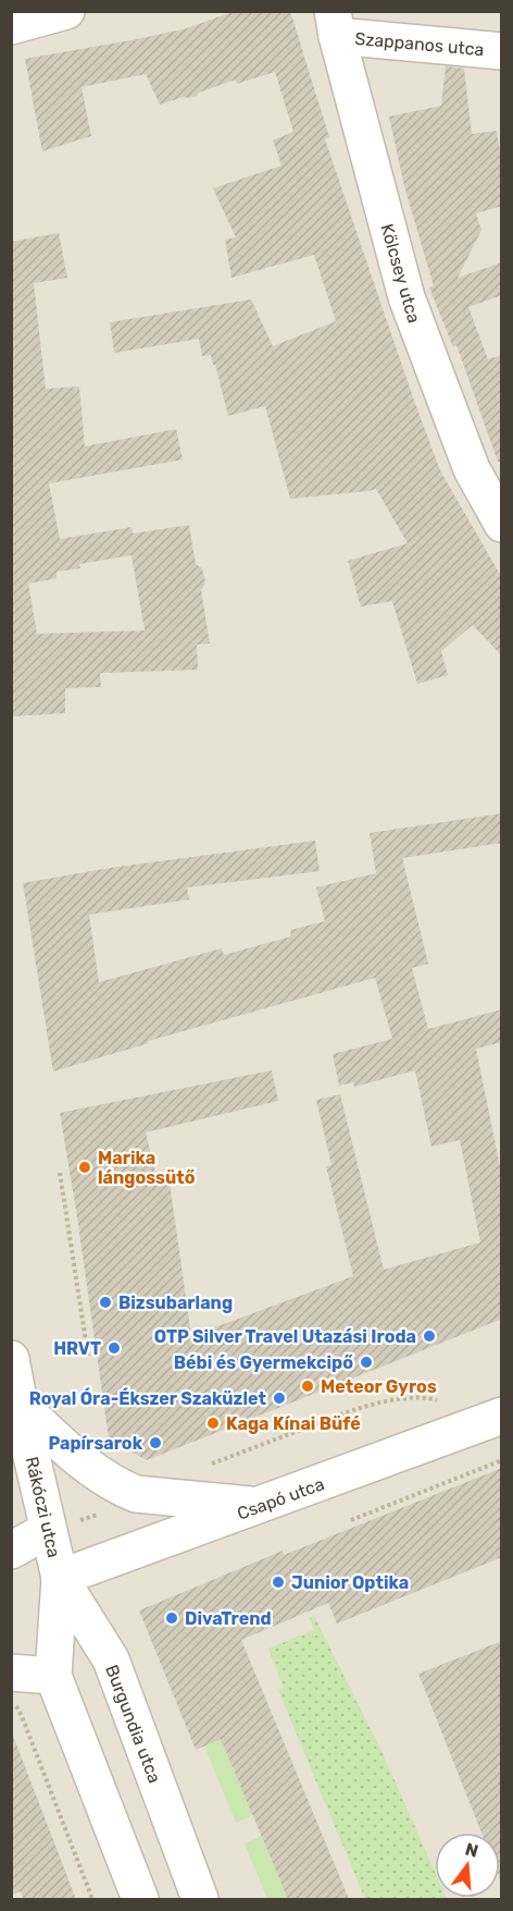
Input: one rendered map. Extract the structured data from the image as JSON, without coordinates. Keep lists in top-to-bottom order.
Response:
{
  "streets": {
    "street": [
      "Szappanos utca",
      "Kölcsey utca",
      "Csapó utca",
      "Rákóczi utca",
      "Burgundia utca"
    ]
  },
  "crossings": [
    ["Szappanos utca", "Kölcsey utca"],
    ["Csapó utca", "Rákóczi utca"],
    ["Csapó utca", "Burgundia utca"],
    ["Rákóczi utca", "Burgundia utca"]
  ],
  "places": [
    "Marika lángossütő",
    "Bizsubarlang",
    "OTP Silver Travel Utazási Iroda",
    "HRVT",
    "Bébi és Gyermekcipő",
    "Meteor Gyros",
    "Royal Óra-Ékszer Szaküzlet",
    "Kaga Kínai Büfé",
    "Papírsarok",
    "Junior Optika",
    "DivaTrend"
  ],
  "north": "top"
}
